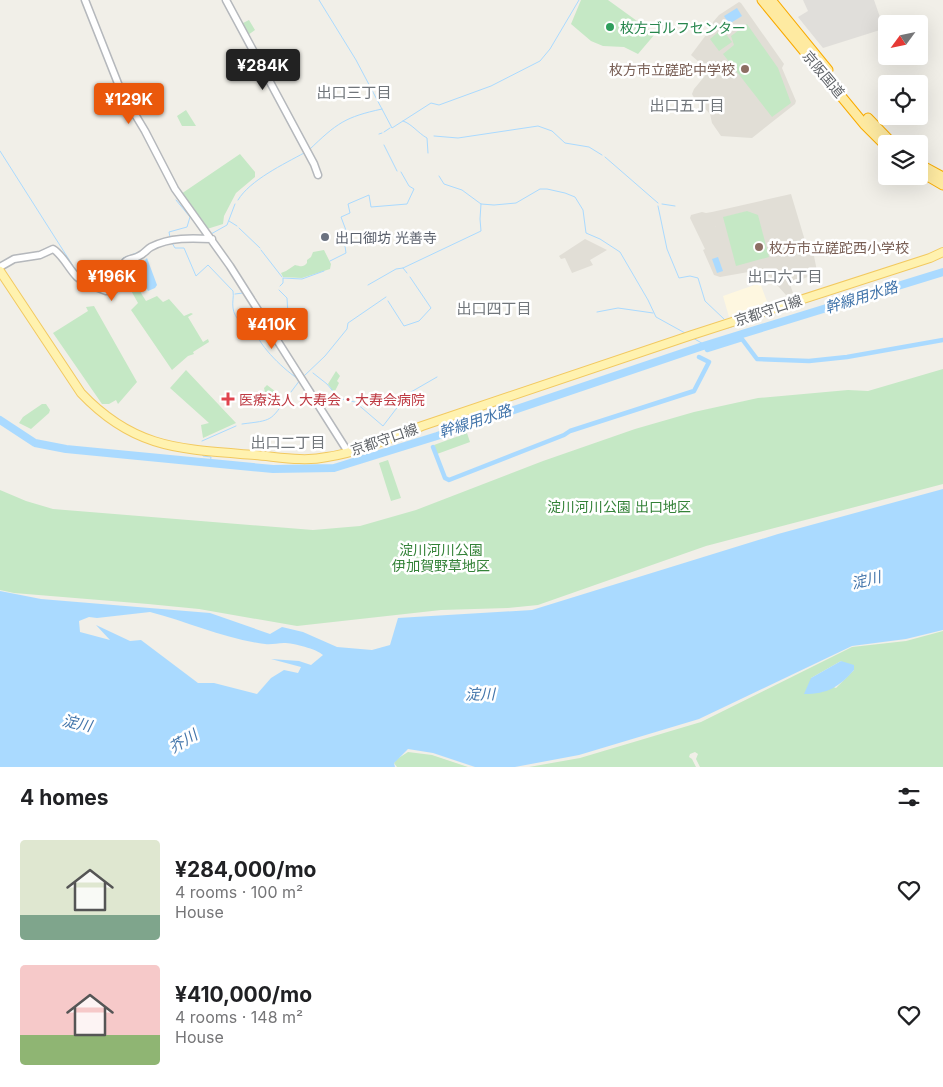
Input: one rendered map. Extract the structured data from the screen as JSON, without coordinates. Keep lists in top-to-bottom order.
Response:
{
  "streets": {
    "highway": ["京阪国道"],
    "main road": ["京都守口線"]
  },
  "districts": [
    "出口三丁目",
    "出口五丁目",
    "出口六丁目",
    "出口四丁目",
    "出口二丁目"
  ],
  "water": ["幹線用水路", "淀川", "芥川"],
  "parks": ["淀川河川公園 出口地区", "淀川河川公園 伊加賀野草地区"],
  "places": {
    "other": [
      "枚方ゴルフセンター",
      "枚方市立蹉跎中学校",
      "出口御坊 光善寺",
      "枚方市立蹉跎西小学校"
    ],
    "health": ["医療法人 大寿会・大寿会病院"]
  },
  "north": "bottom left",
  "page": {
    "price": [
      "¥284K",
      "¥129K",
      "¥196K",
      "¥410K"
    ],
    "heading": "4 homes",
    "list": [
      {
        "name": "¥284,000/mo",
        "note": "4 rooms · 100 m² · House"
      },
      {
        "name": "¥410,000/mo",
        "note": "4 rooms · 148 m² · House"
      }
    ]
  }
}
